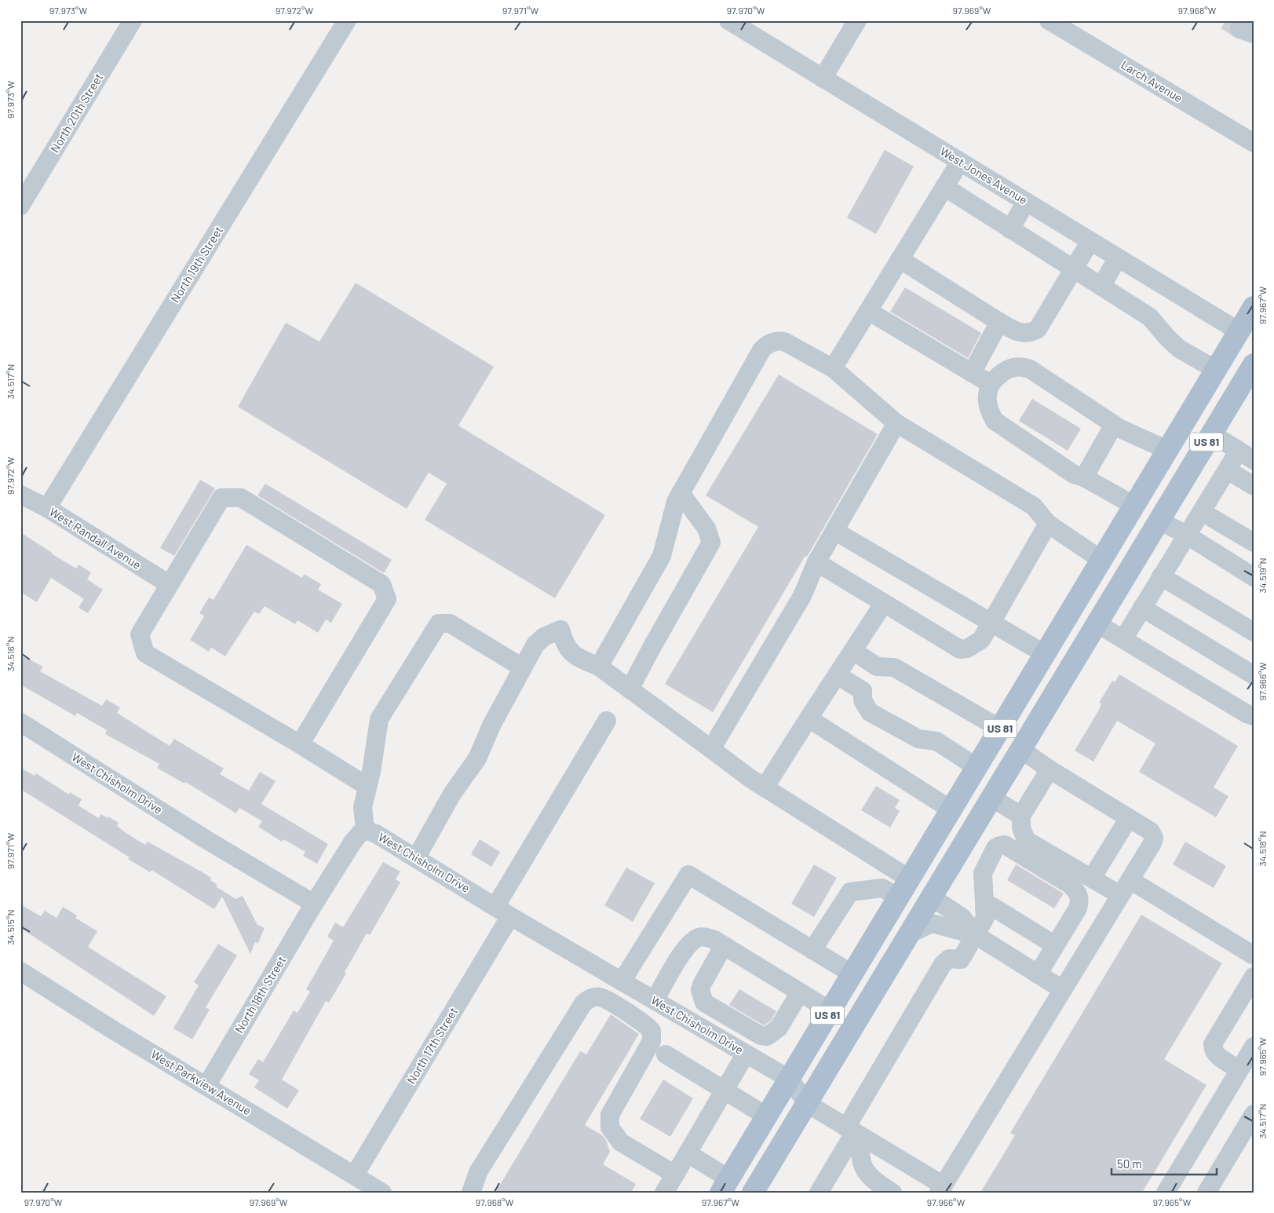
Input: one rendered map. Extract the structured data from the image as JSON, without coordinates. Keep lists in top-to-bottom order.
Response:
{
  "streets": {
    "main road": ["US 81"],
    "street": [
      "Larch Avenue",
      "North 20th Street",
      "West Jones Avenue",
      "North 19th Street",
      "West Randall Avenue",
      "West Chisholm Drive",
      "North 18th Street",
      "North 17th Street",
      "West Parkview Avenue"
    ]
  },
  "crossings": [
    ["West Jones Avenue", "US 81"],
    ["North 19th Street", "West Randall Avenue"],
    ["US 81", "West Chisholm Drive"],
    ["West Chisholm Drive", "North 18th Street"],
    ["West Chisholm Drive", "North 17th Street"],
    ["North 18th Street", "West Parkview Avenue"],
    ["North 17th Street", "West Parkview Avenue"]
  ],
  "scale_bar": "50 m",
  "coordinates": [
    "97.973°W",
    "97.972°W",
    "97.971°W",
    "97.970°W",
    "97.969°W",
    "97.968°W",
    "97.967°W",
    "34.517°N",
    "34.519°N",
    "34.516°N",
    "97.966°W",
    "34.518°N",
    "34.515°N",
    "97.965°W"
  ]
}
